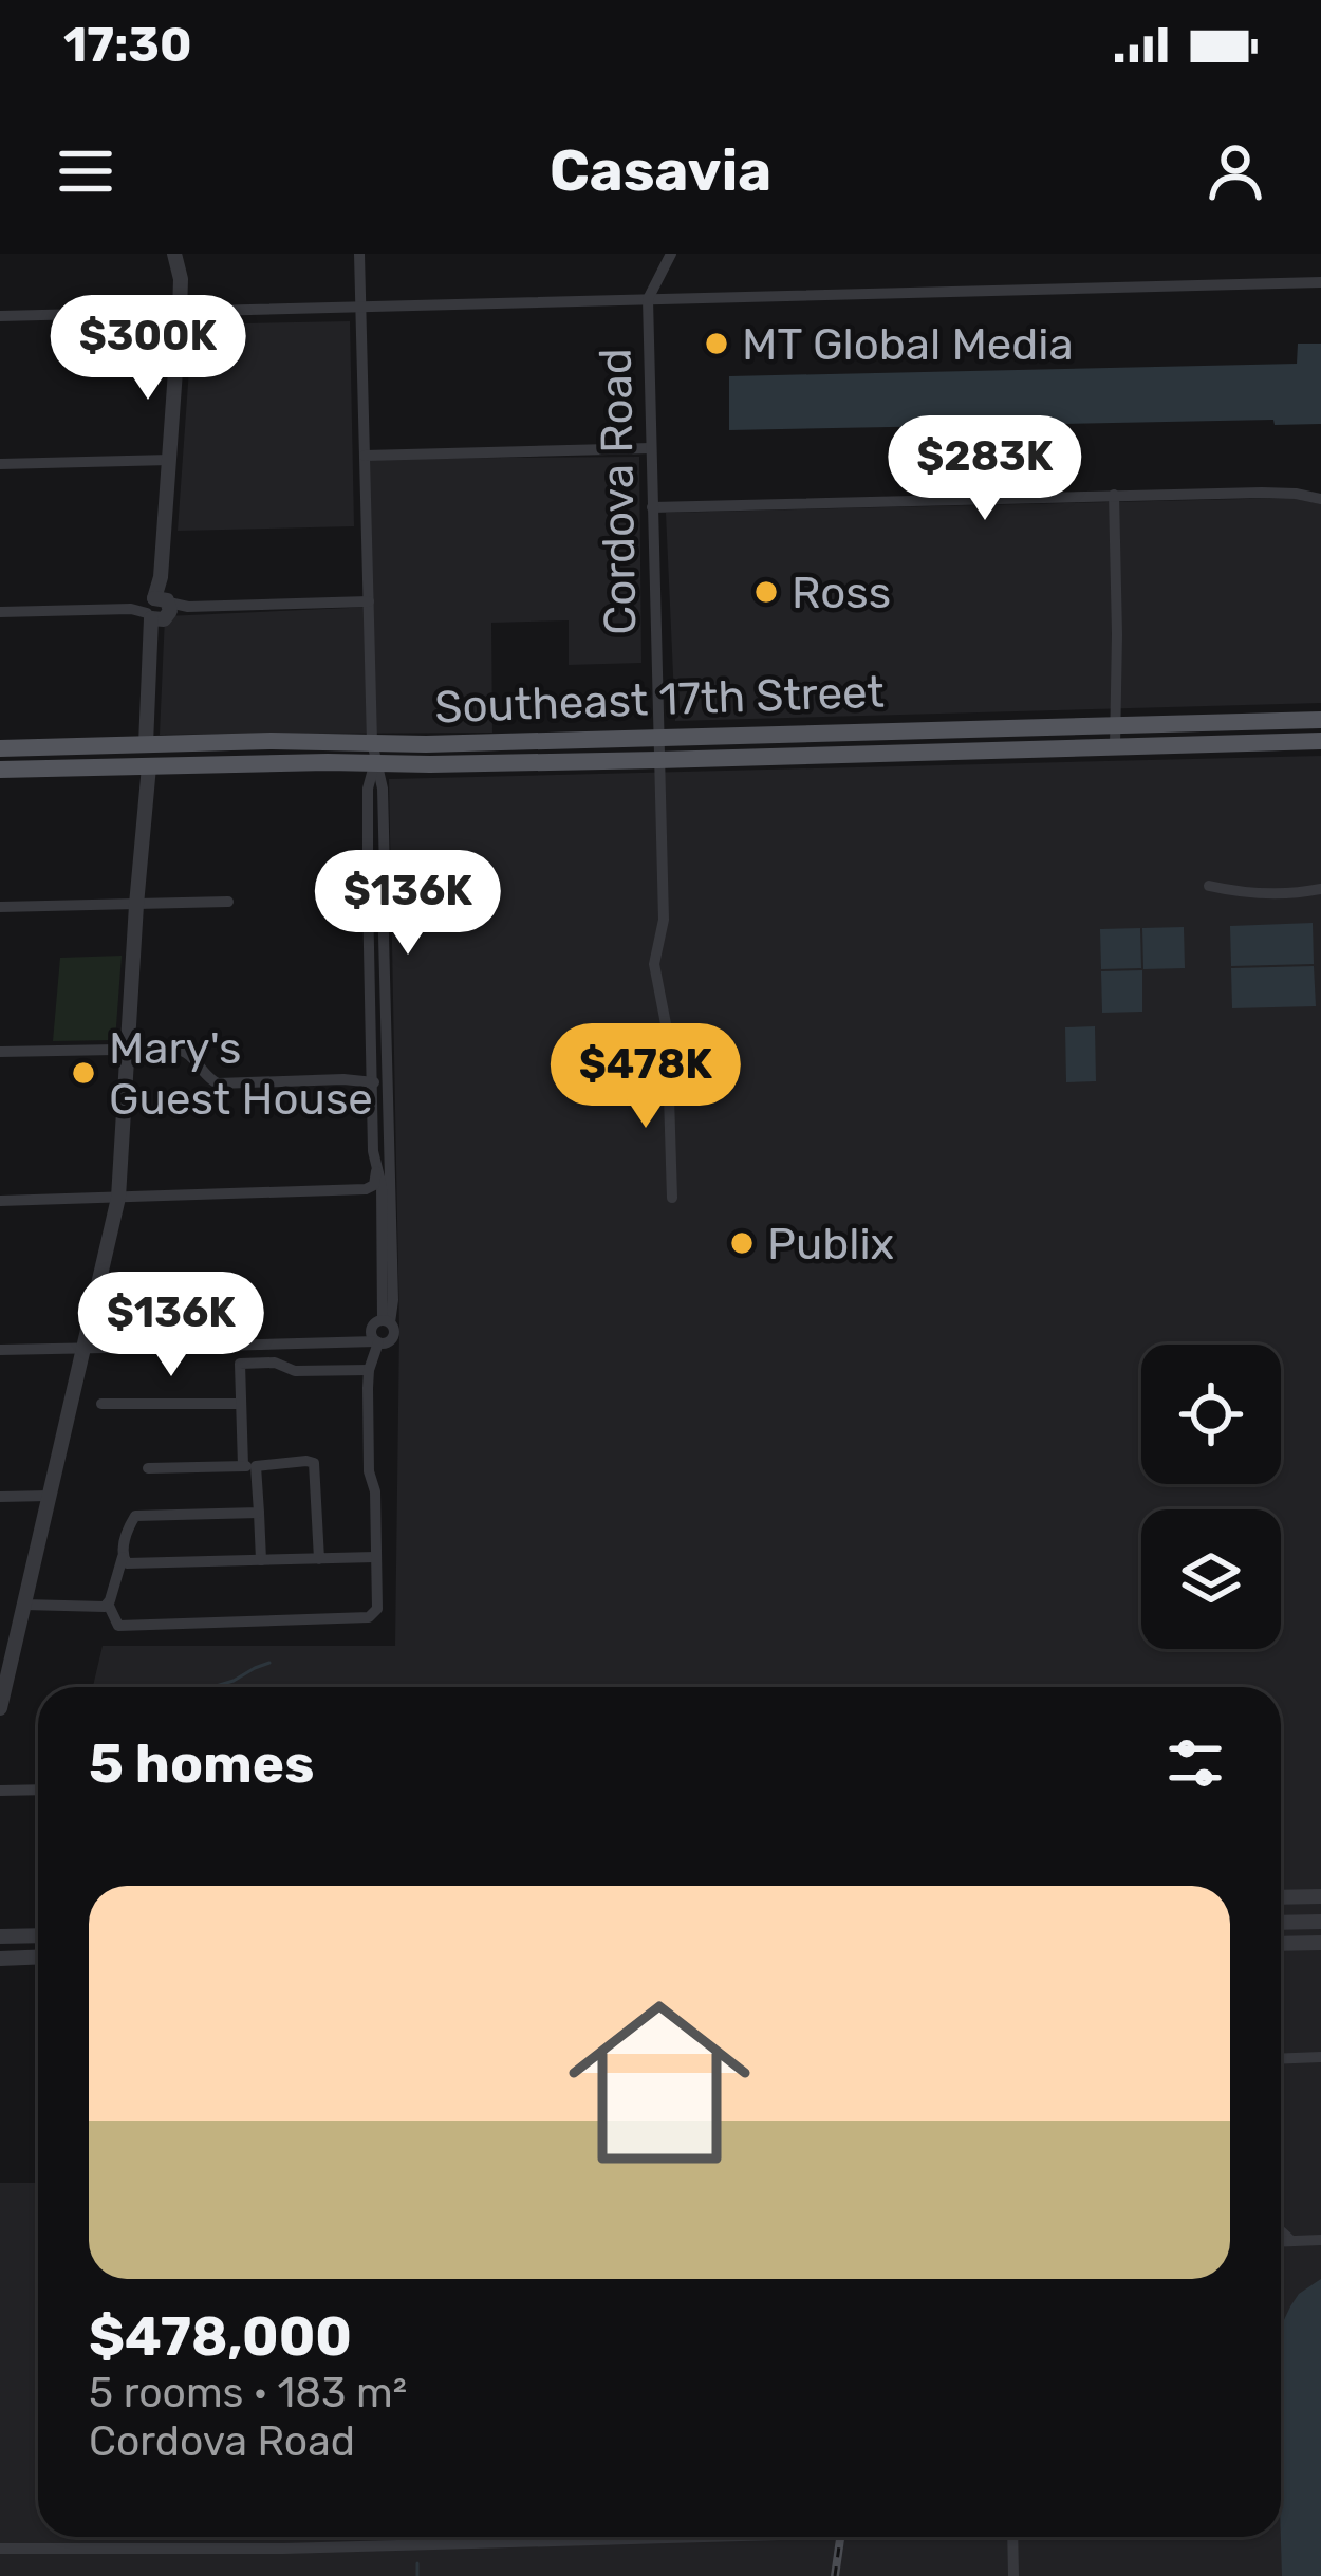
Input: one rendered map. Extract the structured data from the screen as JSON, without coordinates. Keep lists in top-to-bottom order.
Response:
{
  "streets": {
    "main road": ["Southeast 17th Street"],
    "street": ["Cordova Road"]
  },
  "crossings": [
    ["Cordova Road", "Southeast 17th Street"]
  ],
  "places": [
    "MT Global Media",
    "Ross",
    "Mary's Guest House",
    "Publix"
  ],
  "page": {
    "status": "17:30",
    "header": "Casavia",
    "price": [
      "$300K",
      "$283K",
      "$136K",
      "$478K",
      "$136K"
    ],
    "heading": "5 homes",
    "list": [
      {
        "name": "$478,000",
        "note": "5 rooms · 183 m² · Cordova Road"
      }
    ]
  }
}
